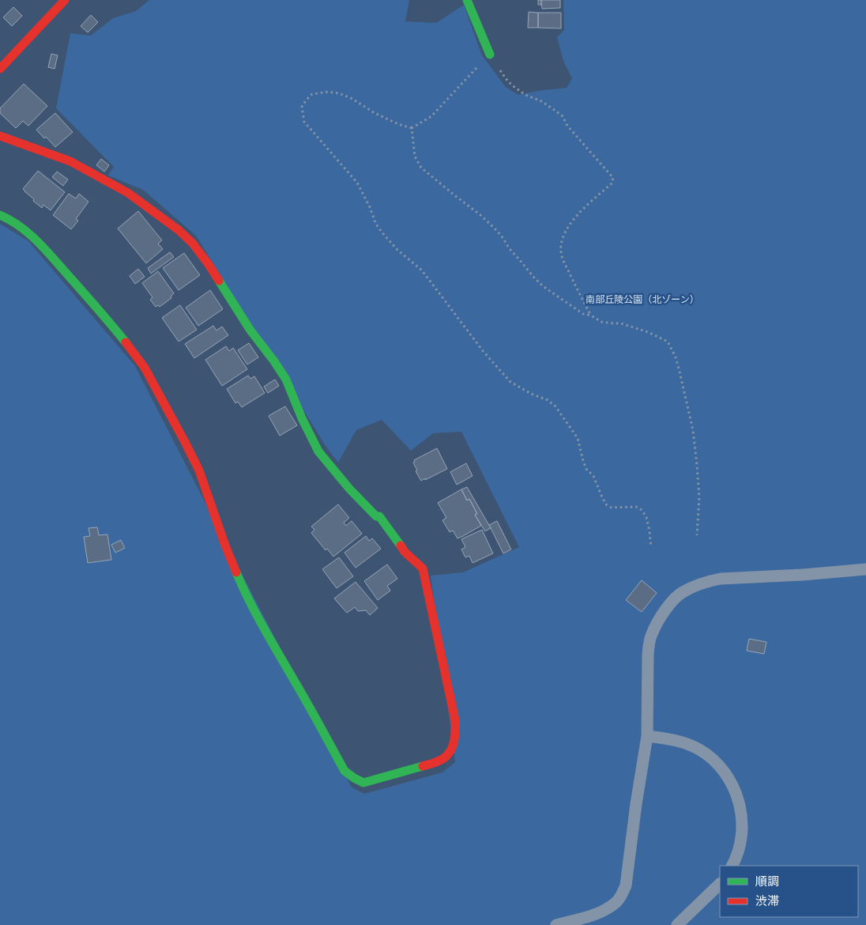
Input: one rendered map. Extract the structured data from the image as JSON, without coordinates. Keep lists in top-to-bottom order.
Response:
{
  "parks": ["南部丘陵公園（北ゾーン）"],
  "legend": ["順調", "渋滞"]
}
